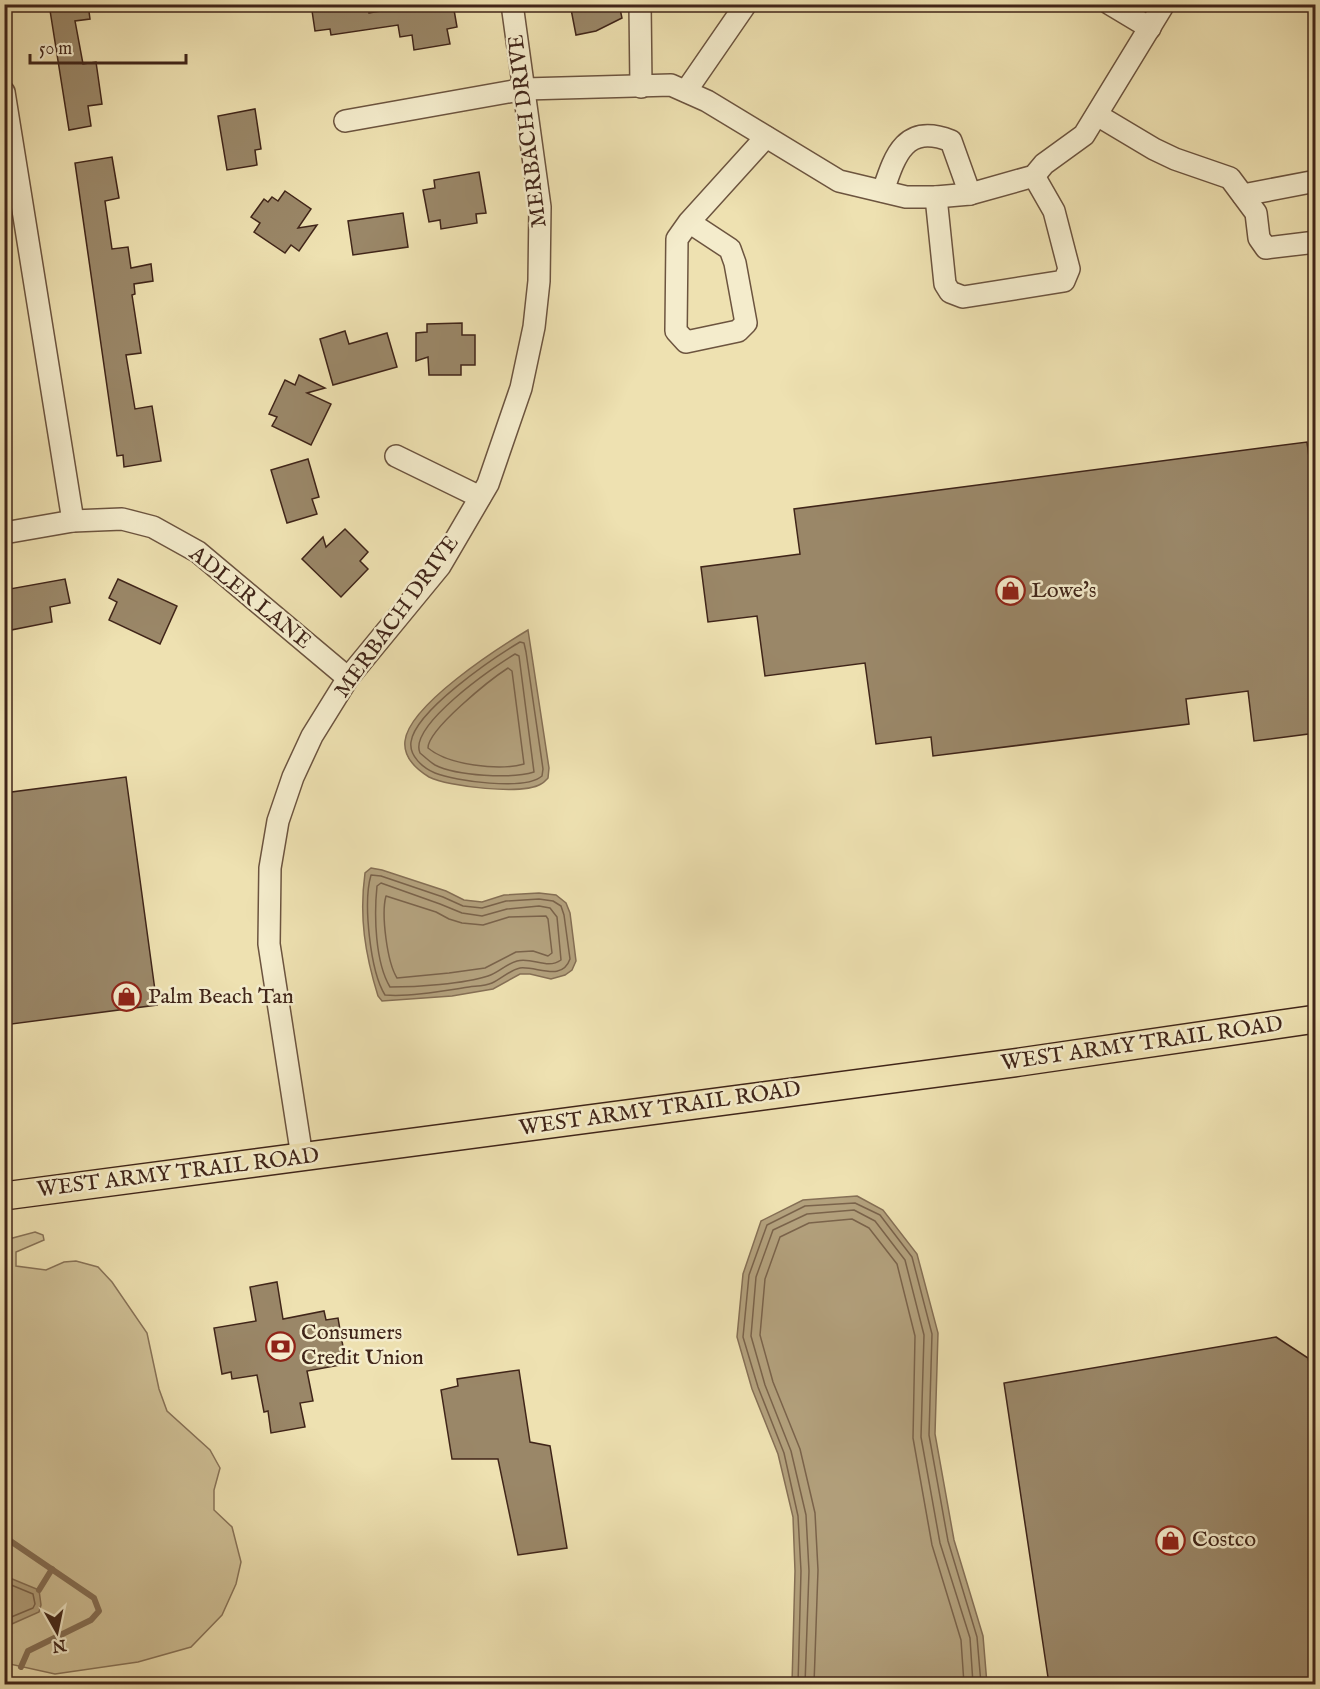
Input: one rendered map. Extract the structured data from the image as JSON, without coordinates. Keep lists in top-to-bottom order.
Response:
{
  "streets": {
    "main road": ["WEST ARMY TRAIL ROAD"],
    "street": ["MERBACH DRIVE", "ADLER LANE"]
  },
  "crossings": [
    ["MERBACH DRIVE", "ADLER LANE"],
    ["MERBACH DRIVE", "WEST ARMY TRAIL ROAD"]
  ],
  "places": {
    "shop": ["Lowe's", "Palm Beach Tan", "Costco"],
    "bank": ["Consumers Credit Union"]
  },
  "scale_bar": "50 m",
  "north": "bottom"
}
